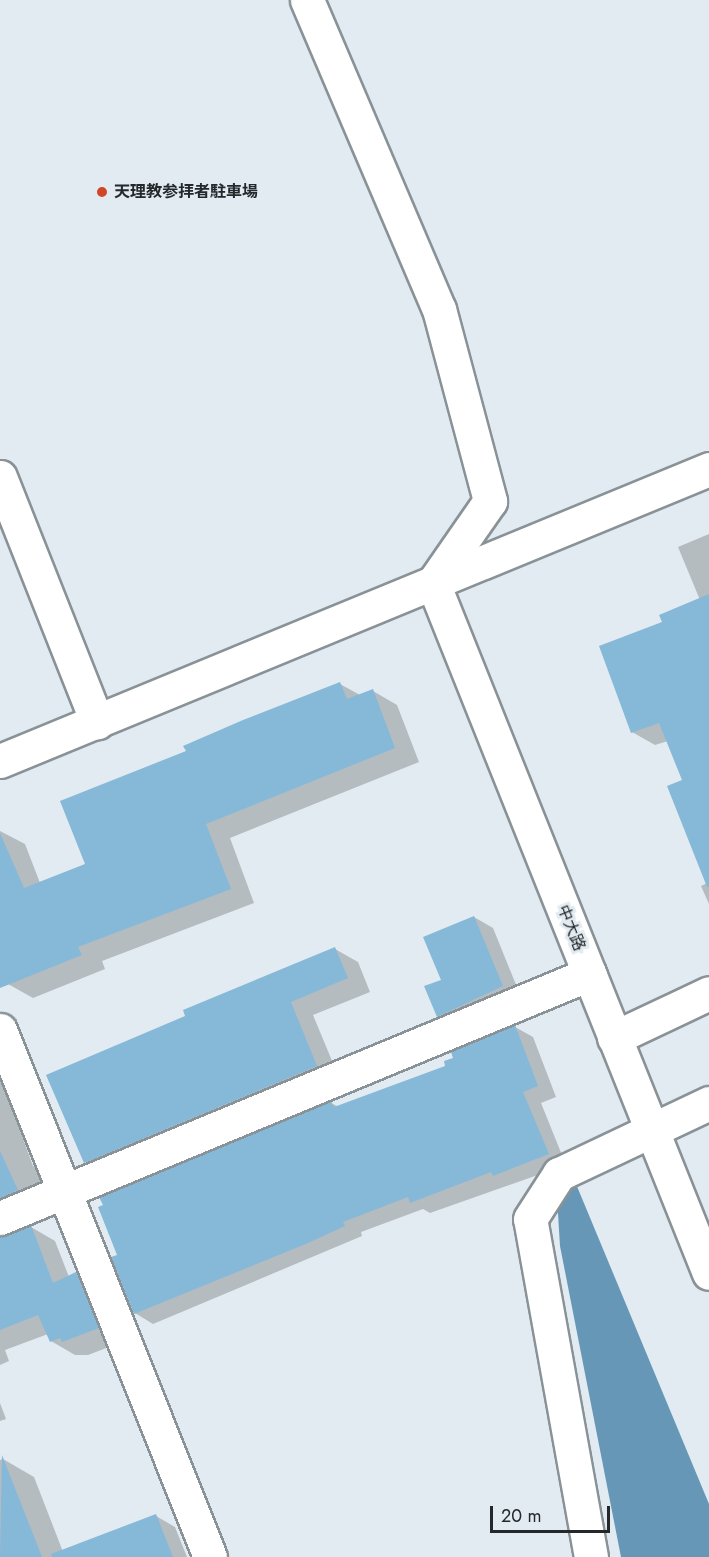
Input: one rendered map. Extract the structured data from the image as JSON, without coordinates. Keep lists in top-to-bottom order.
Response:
{
  "streets": {
    "street": ["中大路"]
  },
  "places": ["天理教参拝者駐車場"],
  "scale_bar": "20 m"
}
